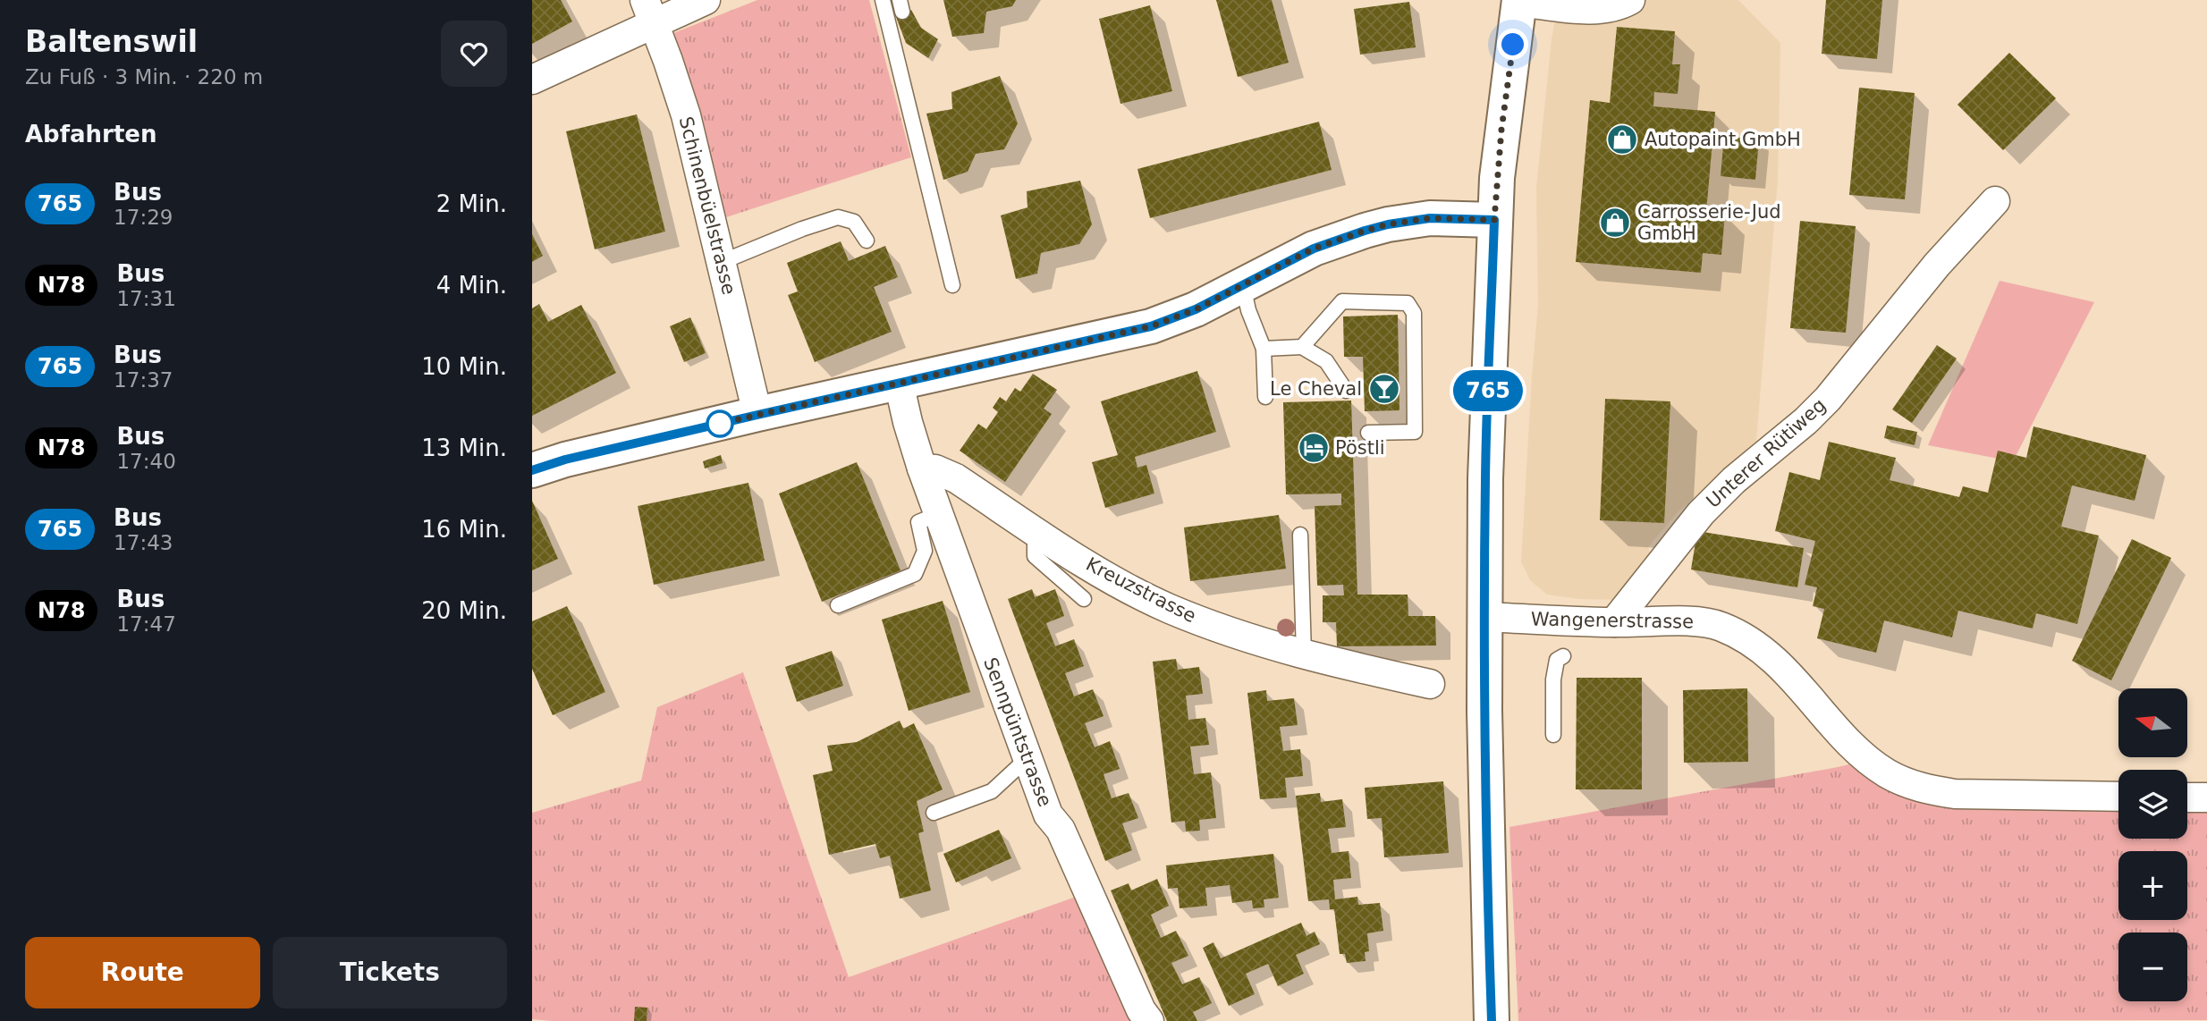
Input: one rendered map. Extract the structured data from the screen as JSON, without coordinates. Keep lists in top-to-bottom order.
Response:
{
  "streets": {
    "street": [
      "Schinenbüelstrasse",
      "Unterer Rütiweg",
      "Kreuzstrasse",
      "Wangenerstrasse",
      "Sennpüntstrasse"
    ]
  },
  "crossings": [
    ["Unterer Rütiweg", "Wangenerstrasse"],
    ["Kreuzstrasse", "Sennpüntstrasse"]
  ],
  "places": {
    "shop": ["Autopaint GmbH", "Carrosserie-Jud GmbH"],
    "bar": ["Le Cheval"],
    "hotel": ["Pöstli"]
  },
  "lines": ["bus line 765"],
  "north": "left",
  "page": {
    "heading": [
      ["Baltenswil", "Zu Fuß · 3 Min. · 220 m"],
      "Abfahrten"
    ],
    "on_map": "765",
    "list": [
      {
        "mark": "765",
        "name": "Bus",
        "note": "17:29",
        "value": "2 Min."
      },
      {
        "mark": "N78",
        "name": "Bus",
        "note": "17:31",
        "value": "4 Min."
      },
      {
        "mark": "765",
        "name": "Bus",
        "note": "17:37",
        "value": "10 Min."
      },
      {
        "mark": "N78",
        "name": "Bus",
        "note": "17:40",
        "value": "13 Min."
      },
      {
        "mark": "765",
        "name": "Bus",
        "note": "17:43",
        "value": "16 Min."
      },
      {
        "mark": "N78",
        "name": "Bus",
        "note": "17:47",
        "value": "20 Min."
      }
    ],
    "map_buttons": ["+", "−"],
    "buttons": ["Route", "Tickets"]
  }
}
